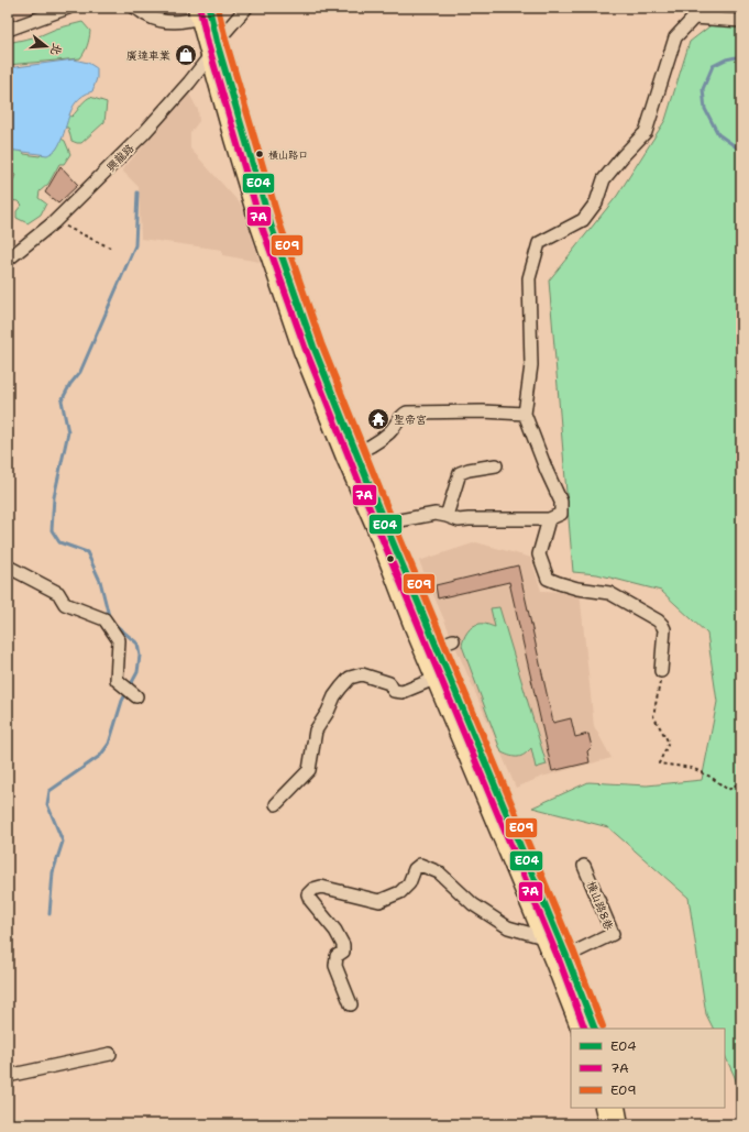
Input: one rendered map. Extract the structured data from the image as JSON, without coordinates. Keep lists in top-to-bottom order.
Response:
{
  "streets": {
    "street": ["興龍路", "橫山路8巷"]
  },
  "places": {
    "shop": ["廣達車業"],
    "other": ["橫山路口"],
    "temple": ["聖帝宮"]
  },
  "lines": ["transit line E04", "transit line E09", "transit line 7A"],
  "legend": ["E04", "7A", "E09"],
  "north": "right"
}
